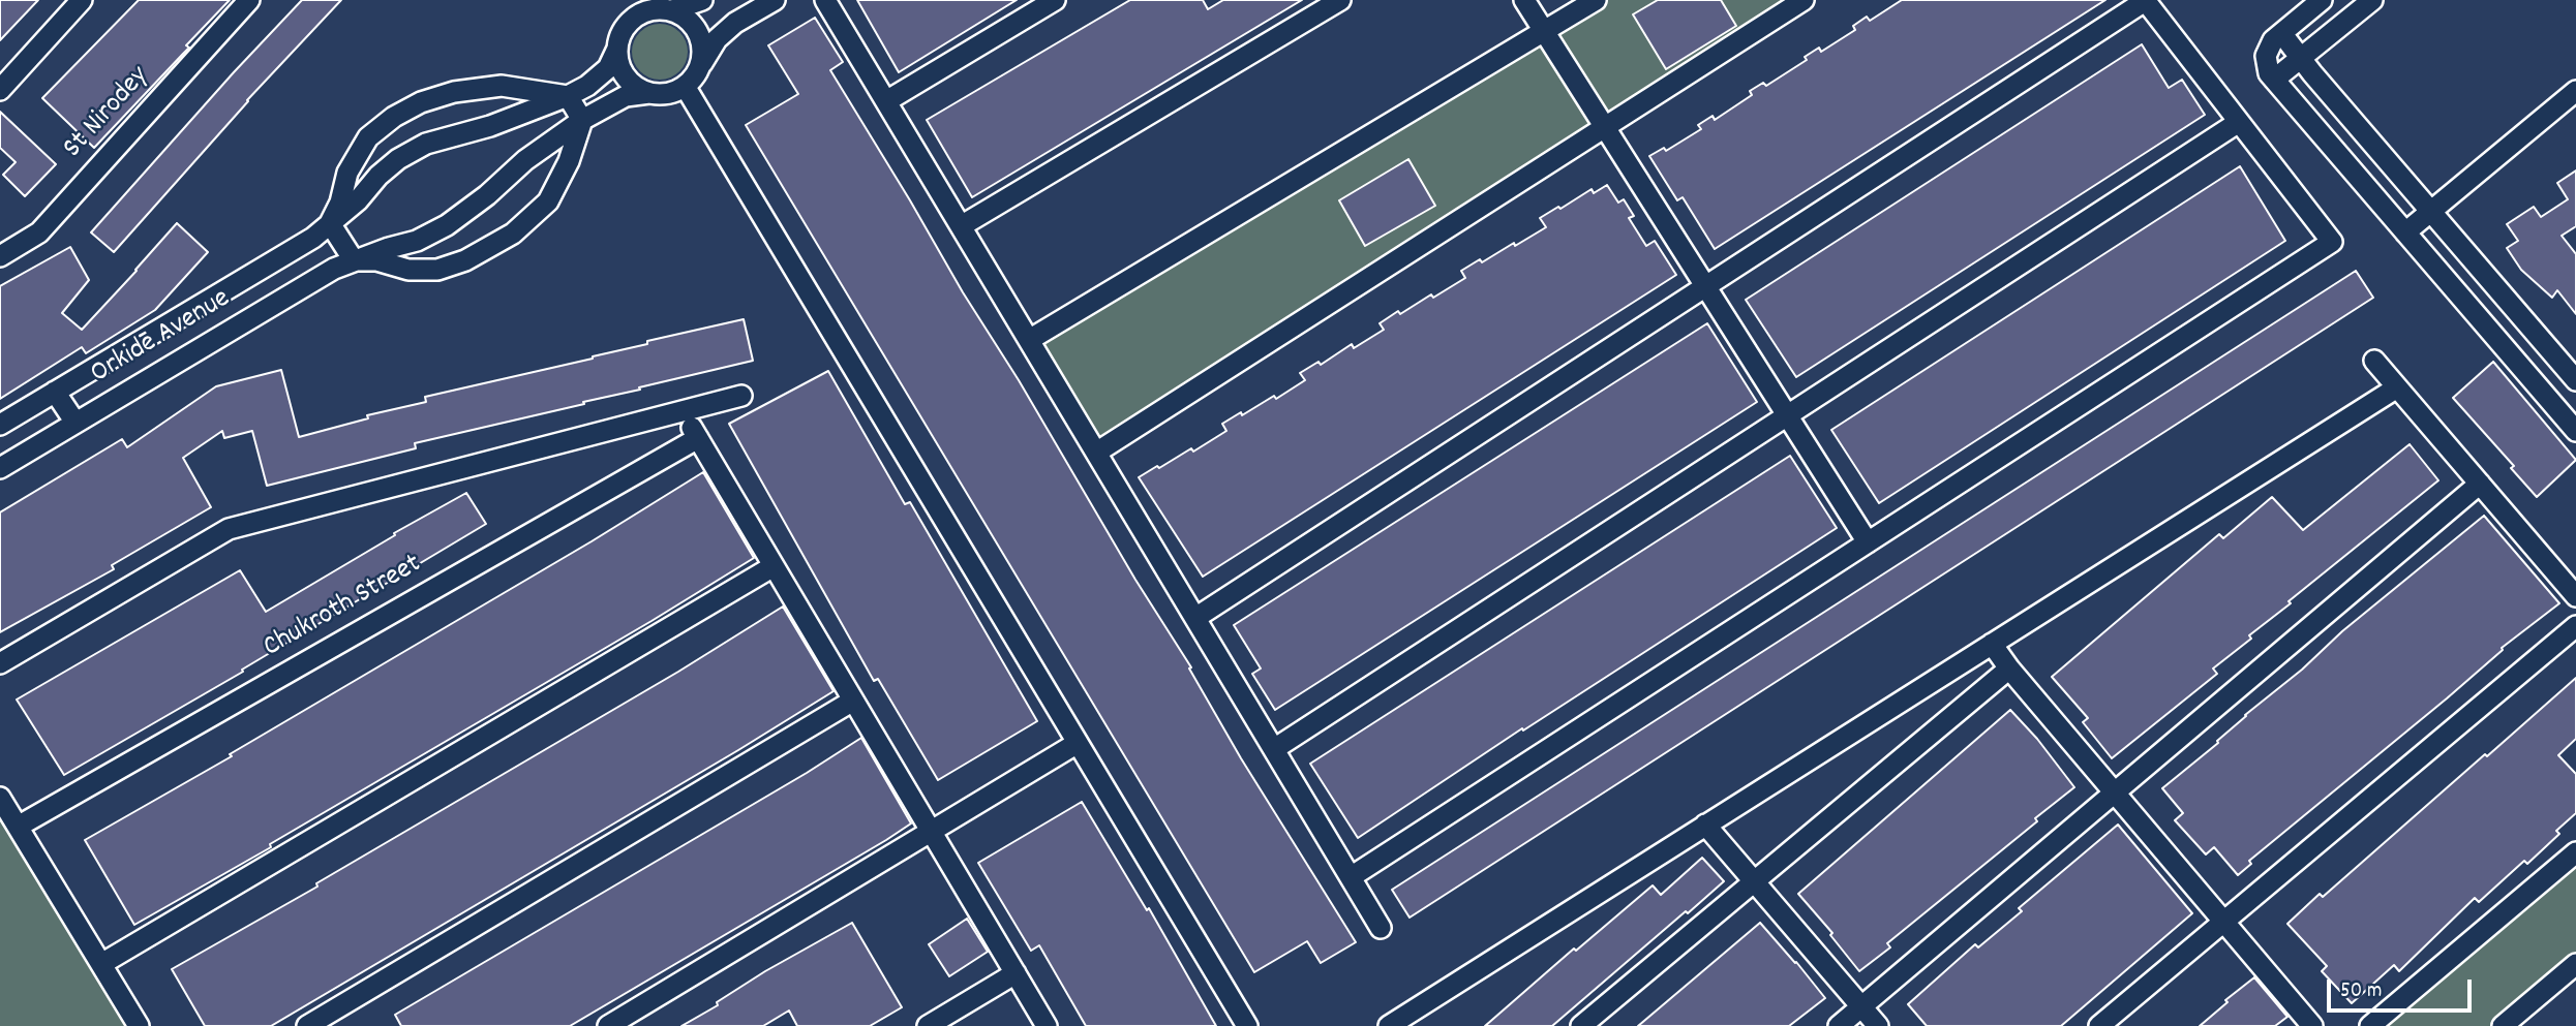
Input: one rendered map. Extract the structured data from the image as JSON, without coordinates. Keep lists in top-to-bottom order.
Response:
{
  "streets": {
    "street": ["St Nirodey", "Orkidē Avenue", "Chukroth Street"]
  },
  "scale_bar": "50 m"
}
